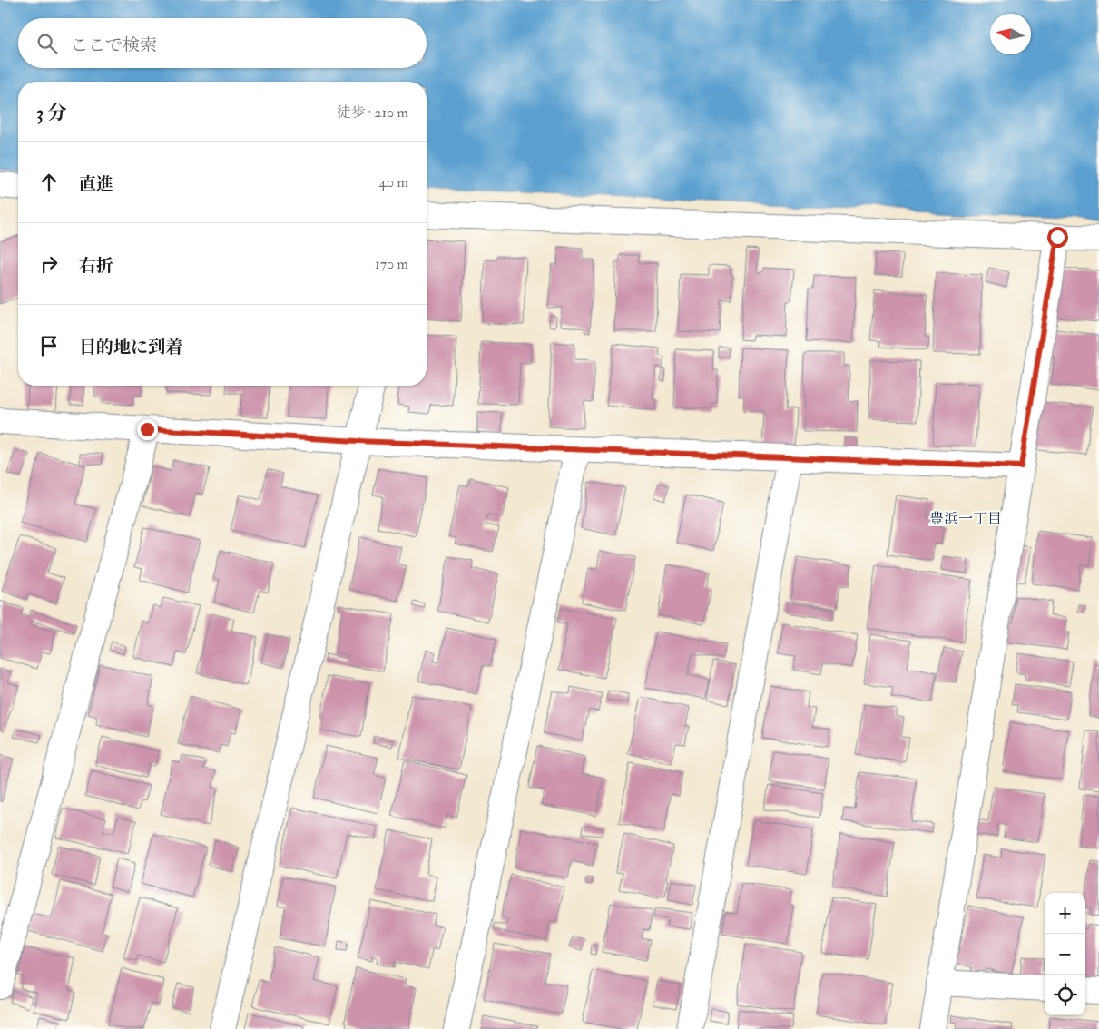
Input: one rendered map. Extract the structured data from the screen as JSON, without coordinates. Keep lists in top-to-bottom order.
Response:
{
  "districts": ["豊浜一丁目"],
  "north": "left",
  "page": {
    "search": "ここで検索",
    "heading": ["3 分", "徒歩 · 210 m"],
    "list": [
      ["直進", "40 m"],
      ["右折", "170 m"],
      "目的地に到着"
    ],
    "map_buttons": ["+", "−"]
  }
}
